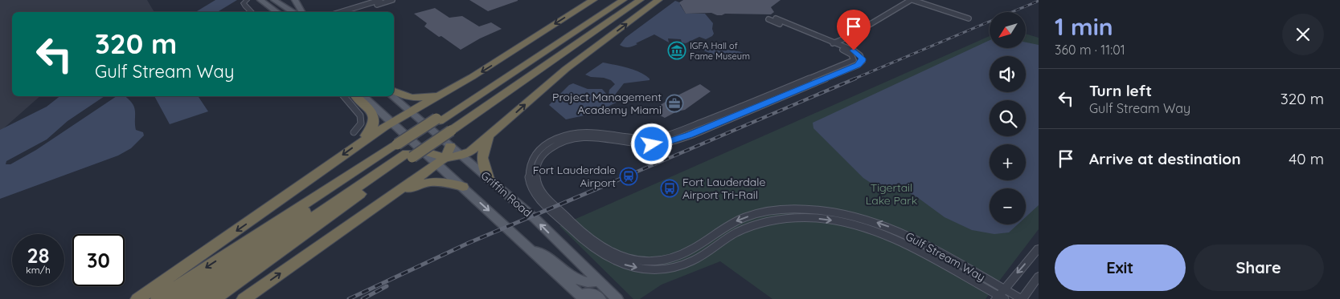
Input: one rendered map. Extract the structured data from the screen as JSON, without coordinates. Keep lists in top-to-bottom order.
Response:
{
  "streets": {
    "main road": ["Griffin Road"],
    "street": ["Gulf Stream Way"]
  },
  "parks": ["Tigertail Lake Park"],
  "places": {
    "museum": ["IGFA Hall of Fame Museum"],
    "office": ["Project Management Academy Miami"],
    "station": ["Fort Lauderdale Airport"],
    "bus stop": ["Fort Lauderdale Airport Tri-Rail"]
  },
  "north": "bottom left",
  "page": {
    "heading": ["1 min", "360 m · 11:01"],
    "map_buttons": ["+", "−"],
    "turn": ["320 m", "Gulf Stream Way"],
    "list": [
      {
        "name": "Turn left",
        "note": "Gulf Stream Way",
        "value": "320 m"
      },
      {
        "name": "Arrive at destination",
        "value": "40 m"
      }
    ],
    "speed": "28 km/h",
    "limit": "30",
    "buttons": ["Exit", "Share"]
  }
}
